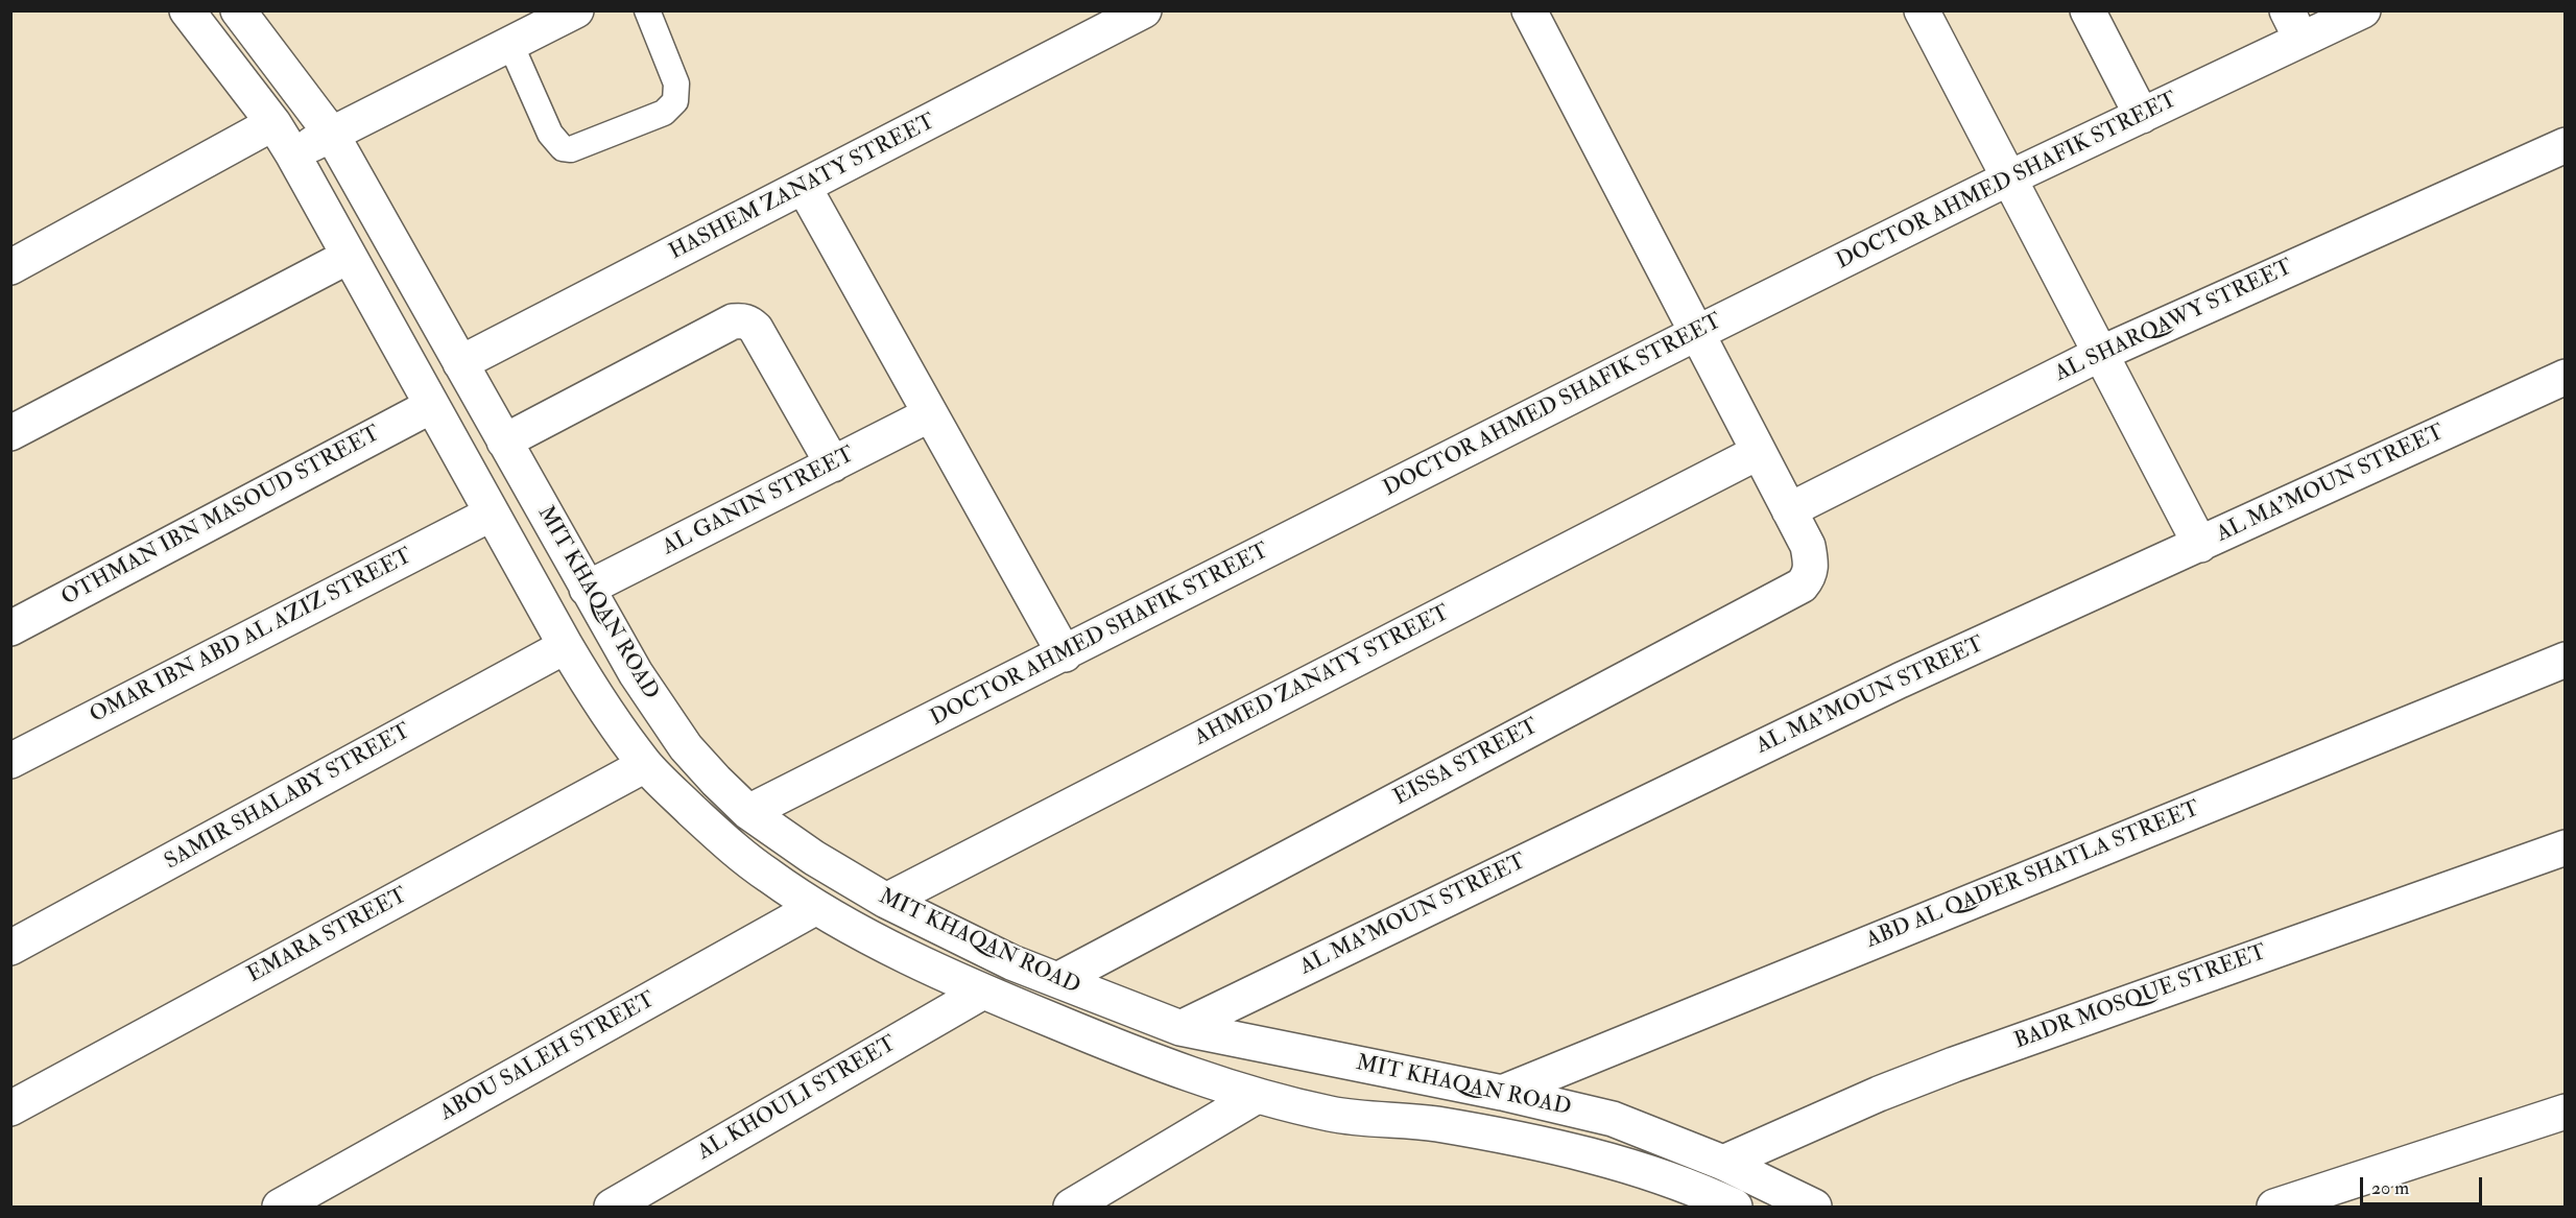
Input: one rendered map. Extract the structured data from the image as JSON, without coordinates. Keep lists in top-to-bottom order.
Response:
{
  "streets": {
    "street": [
      "DOCTOR AHMED SHAFIK STREET",
      "HASHEM ZANATY STREET",
      "AL SHARQAWY STREET",
      "AL MA'MOUN STREET",
      "AL GANIN STREET",
      "OTHMAN IBN MASOUD STREET",
      "MIT KHAQAN ROAD",
      "OMAR IBN ABD AL AZIZ STREET",
      "AHMED ZANATY STREET",
      "EISSA STREET",
      "SAMIR SHALABY STREET",
      "ABD AL QADER SHATLA STREET",
      "EMARA STREET",
      "BADR MOSQUE STREET",
      "ABOU SALEH STREET",
      "AL KHOULI STREET"
    ]
  },
  "crossings": [
    ["DOCTOR AHMED SHAFIK STREET", "MIT KHAQAN ROAD"],
    ["DOCTOR AHMED SHAFIK STREET", "EISSA STREET"],
    ["HASHEM ZANATY STREET", "MIT KHAQAN ROAD"],
    ["AL SHARQAWY STREET", "EISSA STREET"],
    ["AL MA'MOUN STREET", "MIT KHAQAN ROAD"],
    ["AL GANIN STREET", "MIT KHAQAN ROAD"],
    ["OTHMAN IBN MASOUD STREET", "MIT KHAQAN ROAD"],
    ["MIT KHAQAN ROAD", "OMAR IBN ABD AL AZIZ STREET"],
    ["MIT KHAQAN ROAD", "AHMED ZANATY STREET"],
    ["MIT KHAQAN ROAD", "EISSA STREET"],
    ["MIT KHAQAN ROAD", "SAMIR SHALABY STREET"],
    ["MIT KHAQAN ROAD", "ABD AL QADER SHATLA STREET"],
    ["MIT KHAQAN ROAD", "EMARA STREET"],
    ["MIT KHAQAN ROAD", "BADR MOSQUE STREET"],
    ["MIT KHAQAN ROAD", "ABOU SALEH STREET"],
    ["MIT KHAQAN ROAD", "AL KHOULI STREET"],
    ["AHMED ZANATY STREET", "EISSA STREET"]
  ],
  "scale_bar": "20 m"
}
